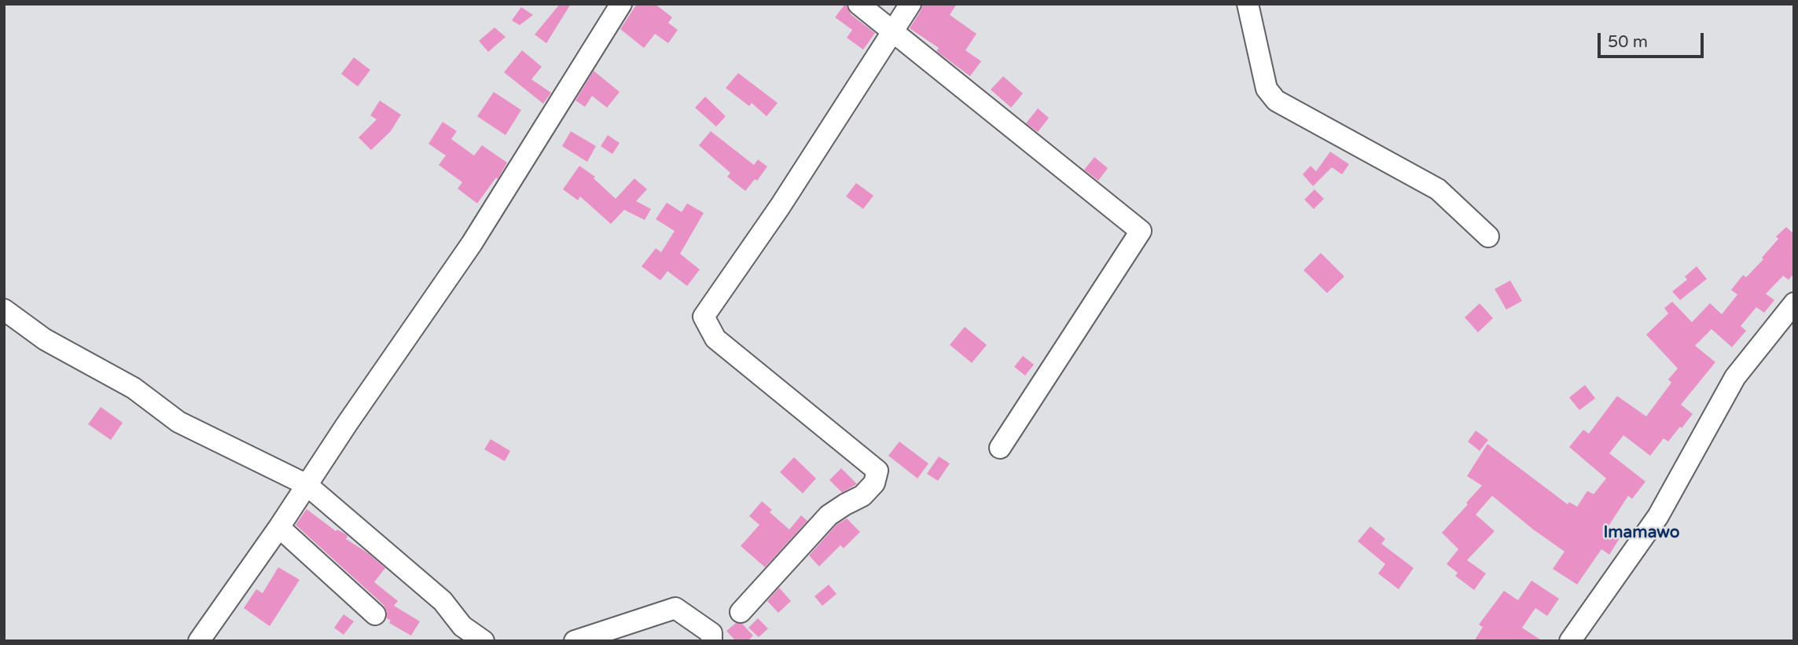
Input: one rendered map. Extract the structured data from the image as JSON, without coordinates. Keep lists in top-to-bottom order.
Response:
{
  "districts": ["Imamawo"],
  "scale_bar": "50 m"
}
